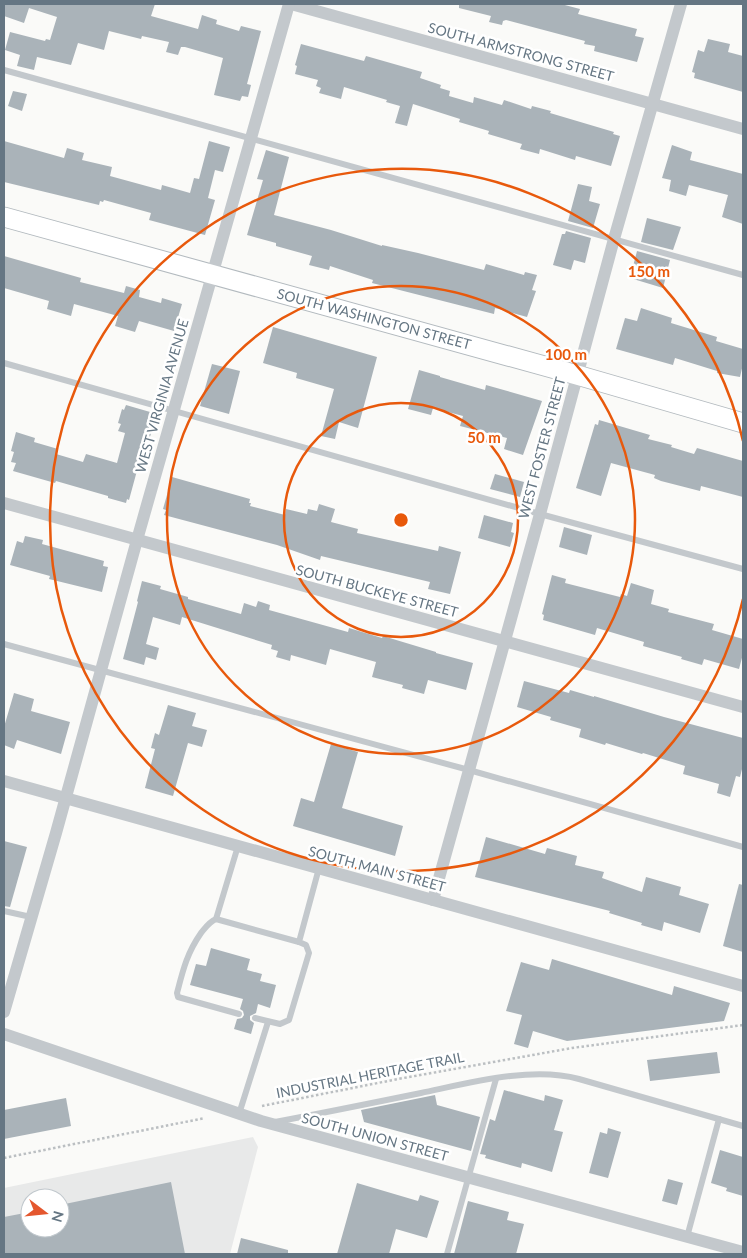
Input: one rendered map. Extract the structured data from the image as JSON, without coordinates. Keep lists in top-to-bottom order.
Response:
{
  "streets": {
    "main road": ["SOUTH WASHINGTON STREET"],
    "street": [
      "SOUTH ARMSTRONG STREET",
      "WEST VIRGINIA AVENUE",
      "WEST FOSTER STREET",
      "SOUTH BUCKEYE STREET",
      "SOUTH MAIN STREET",
      "SOUTH UNION STREET"
    ],
    "path": ["INDUSTRIAL HERITAGE TRAIL"]
  },
  "crossings": [
    ["SOUTH ARMSTRONG STREET", "WEST VIRGINIA AVENUE"],
    ["SOUTH ARMSTRONG STREET", "WEST FOSTER STREET"],
    ["SOUTH WASHINGTON STREET", "WEST VIRGINIA AVENUE"],
    ["SOUTH WASHINGTON STREET", "WEST FOSTER STREET"],
    ["WEST VIRGINIA AVENUE", "SOUTH BUCKEYE STREET"],
    ["WEST VIRGINIA AVENUE", "SOUTH MAIN STREET"],
    ["WEST FOSTER STREET", "SOUTH BUCKEYE STREET"],
    ["WEST FOSTER STREET", "SOUTH MAIN STREET"],
    ["INDUSTRIAL HERITAGE TRAIL", "SOUTH UNION STREET"]
  ],
  "north": "right",
  "rings": ["150 m", "100 m", "50 m"]
}
